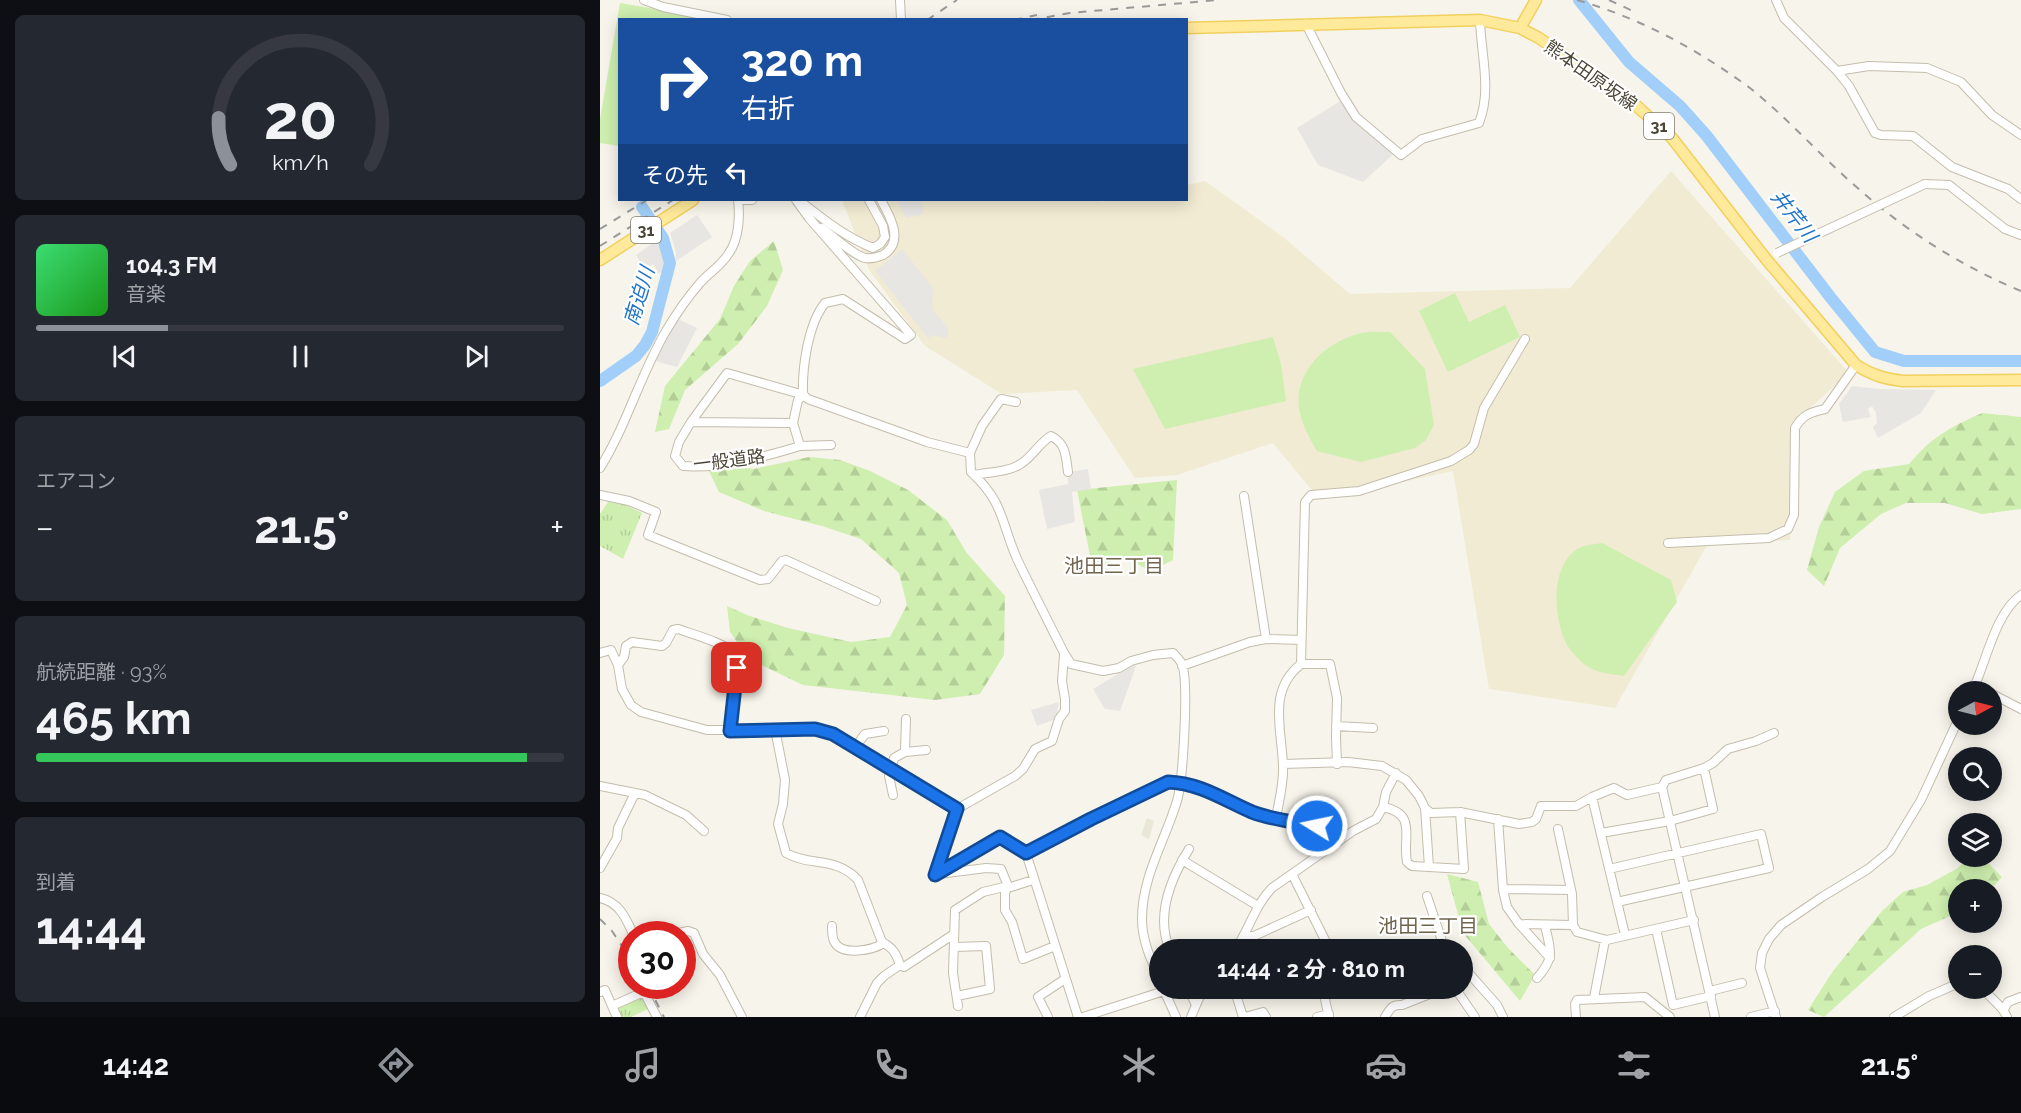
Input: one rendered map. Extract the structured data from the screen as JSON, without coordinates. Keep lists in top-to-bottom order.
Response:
{
  "streets": {
    "main road": ["熊本田原坂線", "31"],
    "street": ["一般道路"]
  },
  "districts": ["池田三丁目", "池田三丁目"],
  "water": ["井芹川", "南迫川"],
  "north": "right",
  "page": {
    "turn": ["320 m", "右折"],
    "then": "その先",
    "song": ["104.3 FM", "音楽"],
    "tile": [
      "エアコン",
      ["航続距離 · 93%", "465 km"],
      ["到着", "14:44"]
    ],
    "heat": ["−", "21.5°", "+"],
    "map_buttons": ["+", "−"],
    "limit": "30",
    "trip": "14:44 · 2 分 · 810 m",
    "tabs": ["14:42", "21.5°"],
    "gauge": ["20", "km/h"]
  }
}
